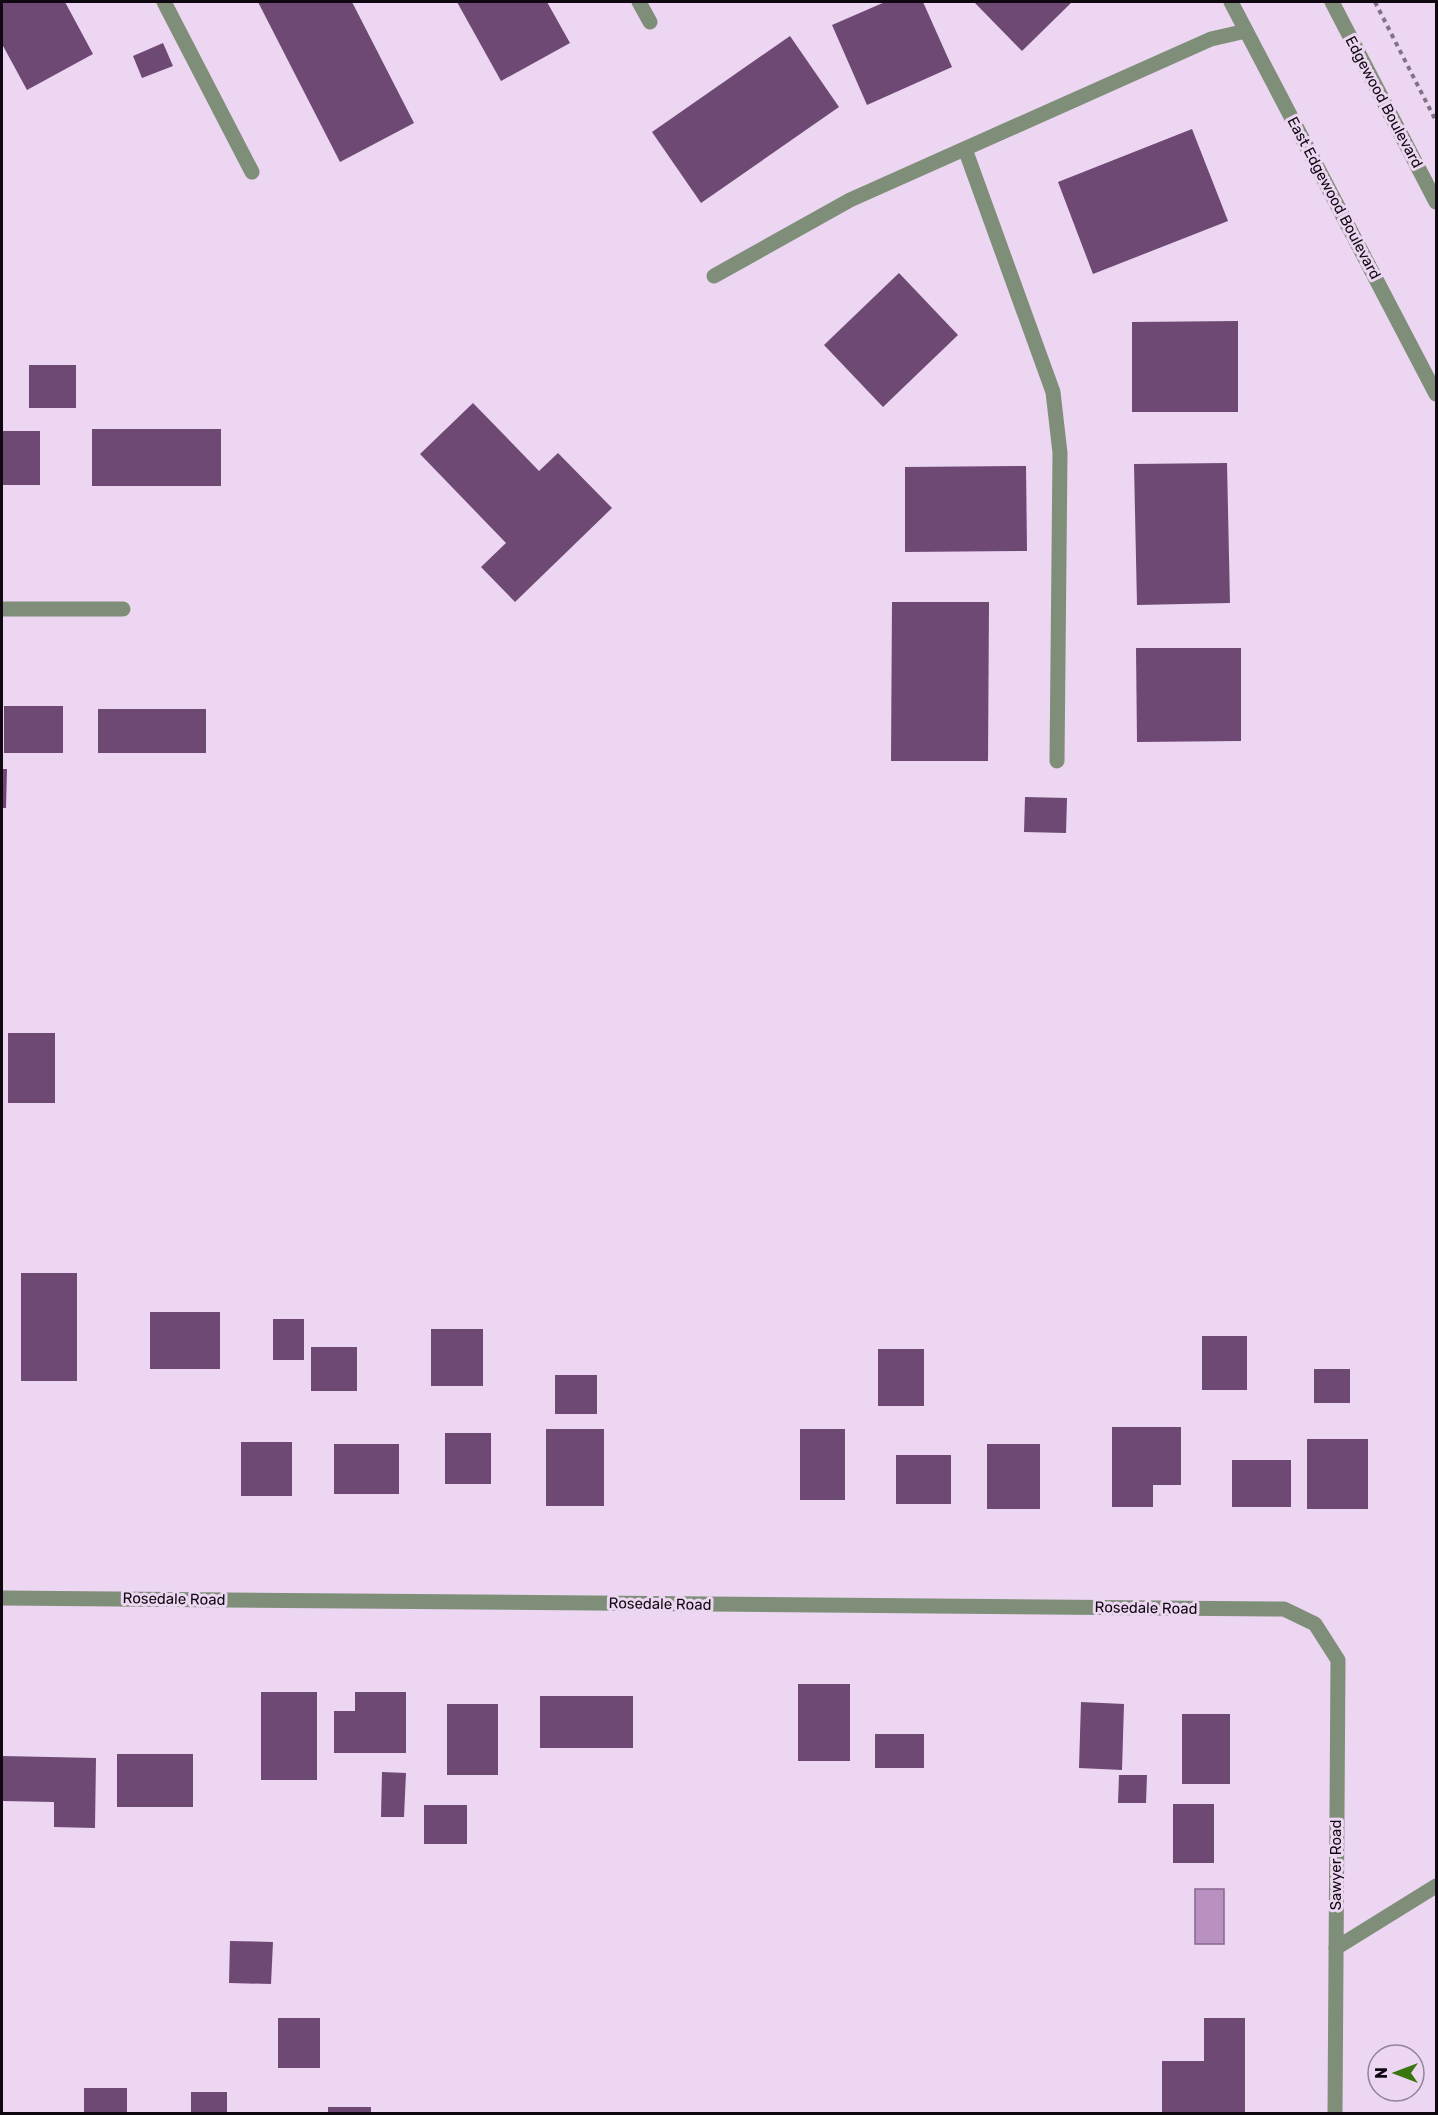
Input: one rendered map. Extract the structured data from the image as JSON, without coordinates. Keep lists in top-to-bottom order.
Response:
{
  "streets": {
    "street": [
      "Edgewood Boulevard",
      "East Edgewood Boulevard",
      "Rosedale Road",
      "Sawyer Road"
    ]
  },
  "crossings": [
    ["Rosedale Road", "Sawyer Road"]
  ],
  "north": "left"
}
